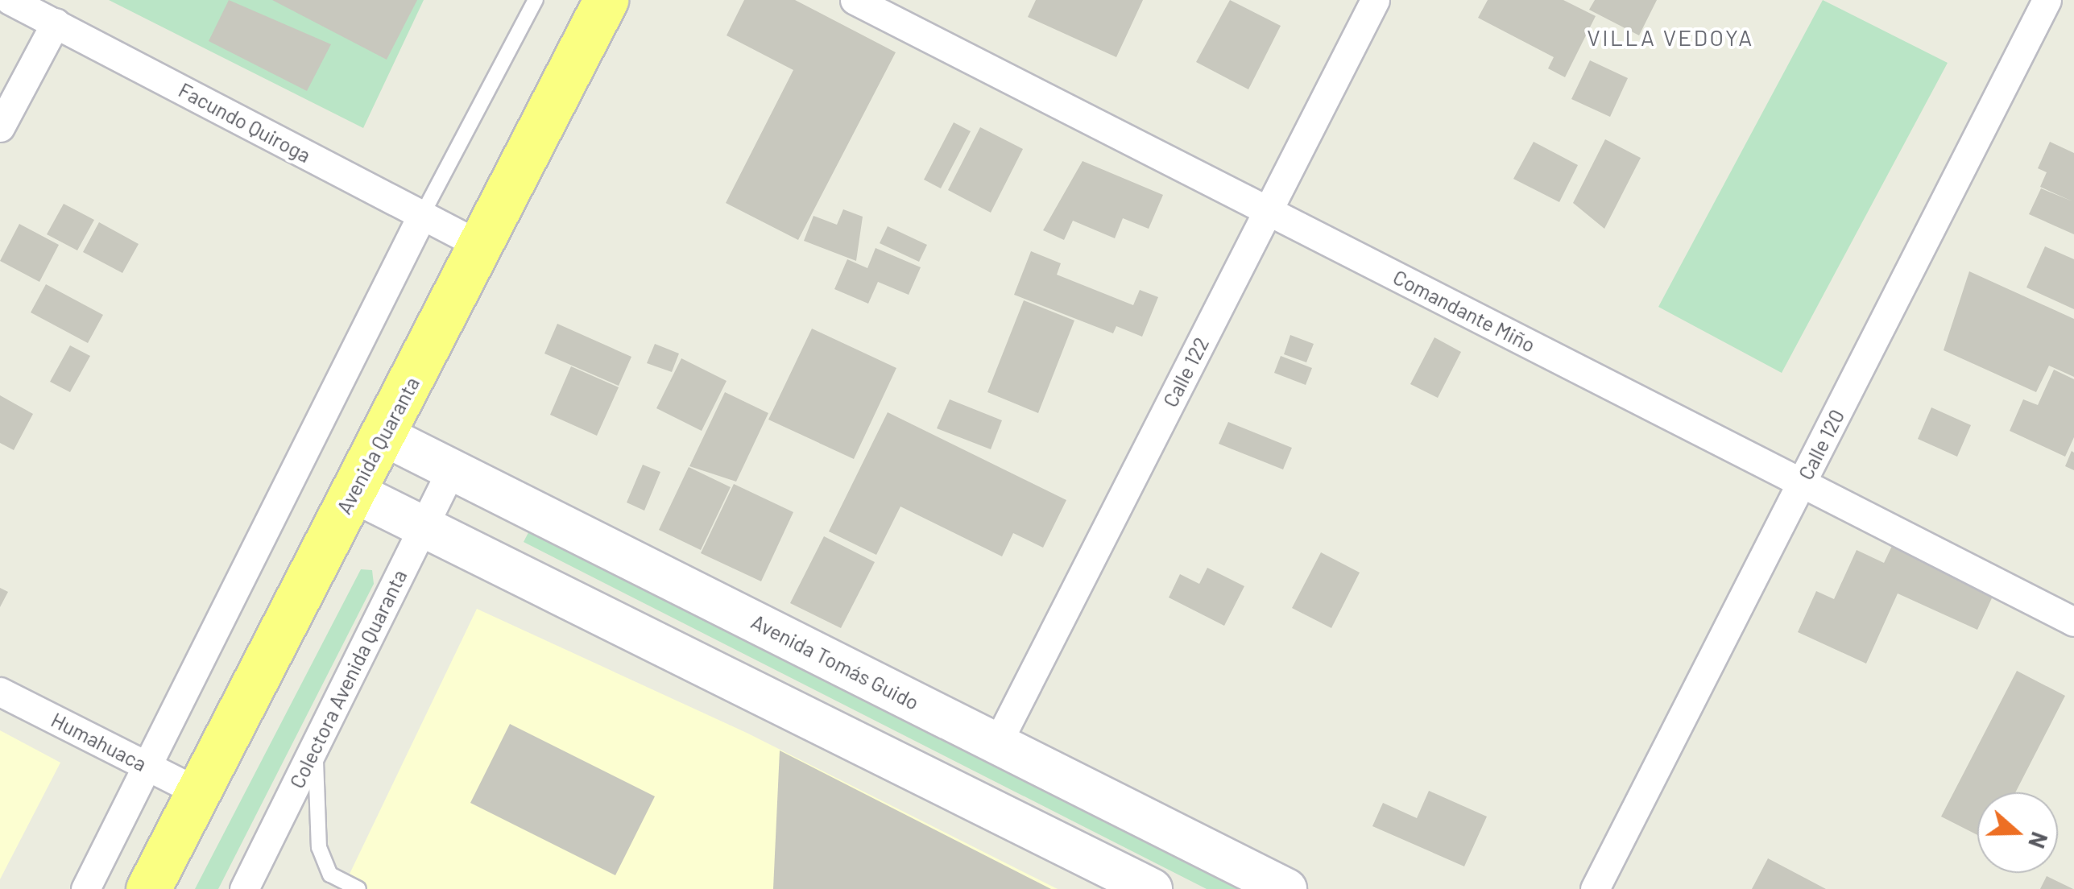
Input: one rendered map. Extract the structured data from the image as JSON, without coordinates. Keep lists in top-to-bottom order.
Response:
{
  "streets": {
    "highway": ["Avenida Quaranta"],
    "main road": ["Avenida Tomás Guido"],
    "street": [
      "Facundo Quiroga",
      "Comandante Miño",
      "Calle 122",
      "Calle 120",
      "Colectora Avenida Quaranta",
      "Humahuaca"
    ]
  },
  "crossings": [
    ["Facundo Quiroga", "Avenida Quaranta"],
    ["Comandante Miño", "Calle 122"],
    ["Comandante Miño", "Calle 120"],
    ["Calle 122", "Avenida Tomás Guido"],
    ["Avenida Quaranta", "Avenida Tomás Guido"],
    ["Avenida Quaranta", "Humahuaca"],
    ["Avenida Tomás Guido", "Colectora Avenida Quaranta"]
  ],
  "districts": ["VILLA VEDOYA"],
  "north": "right"
}
